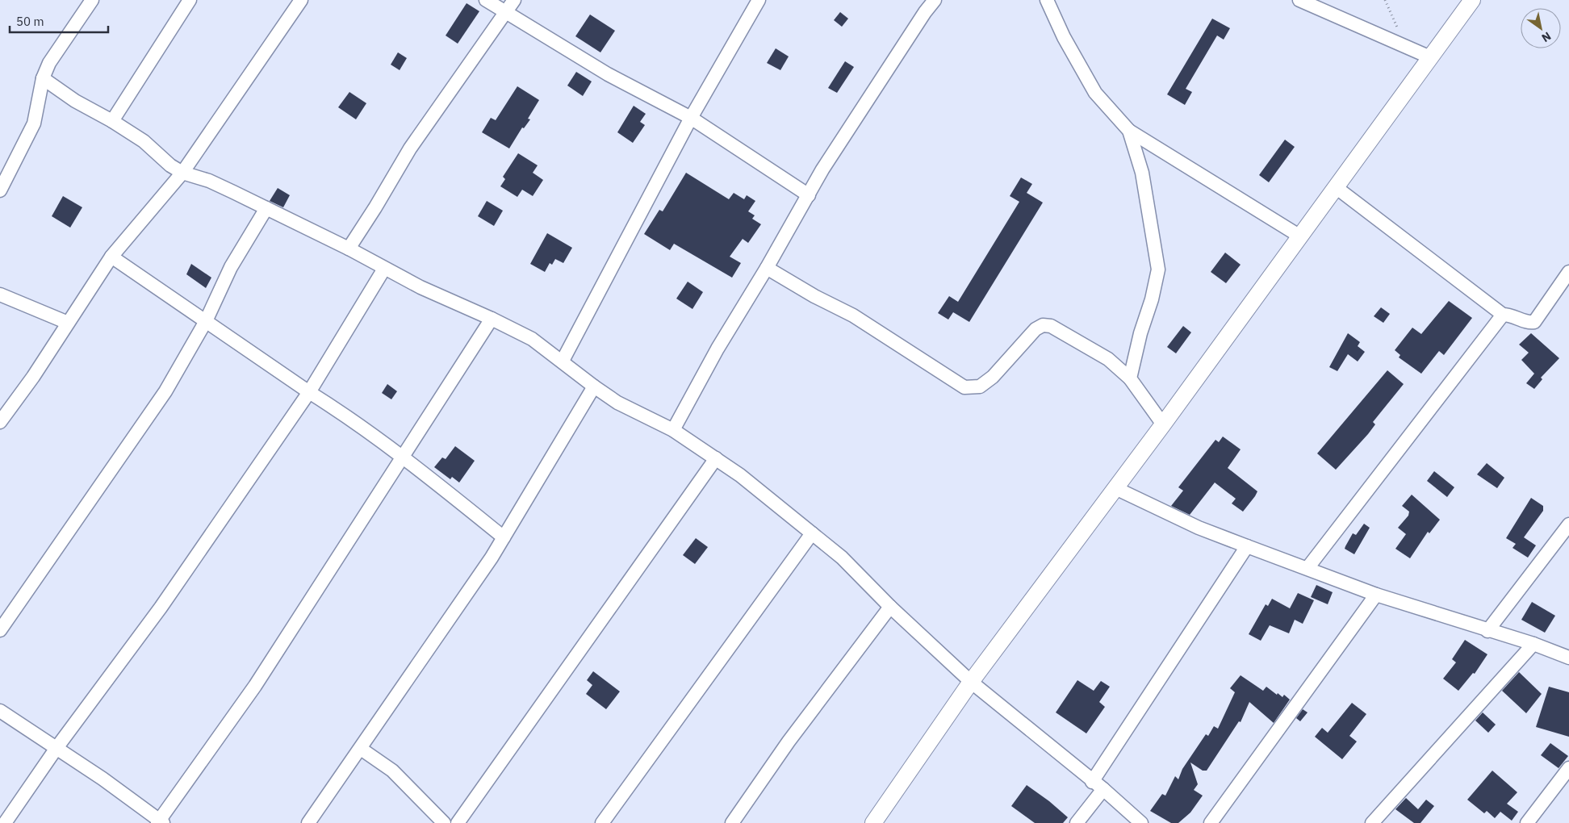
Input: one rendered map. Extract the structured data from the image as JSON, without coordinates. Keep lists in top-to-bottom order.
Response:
{
  "scale_bar": "50 m",
  "north": "bottom right"
}
